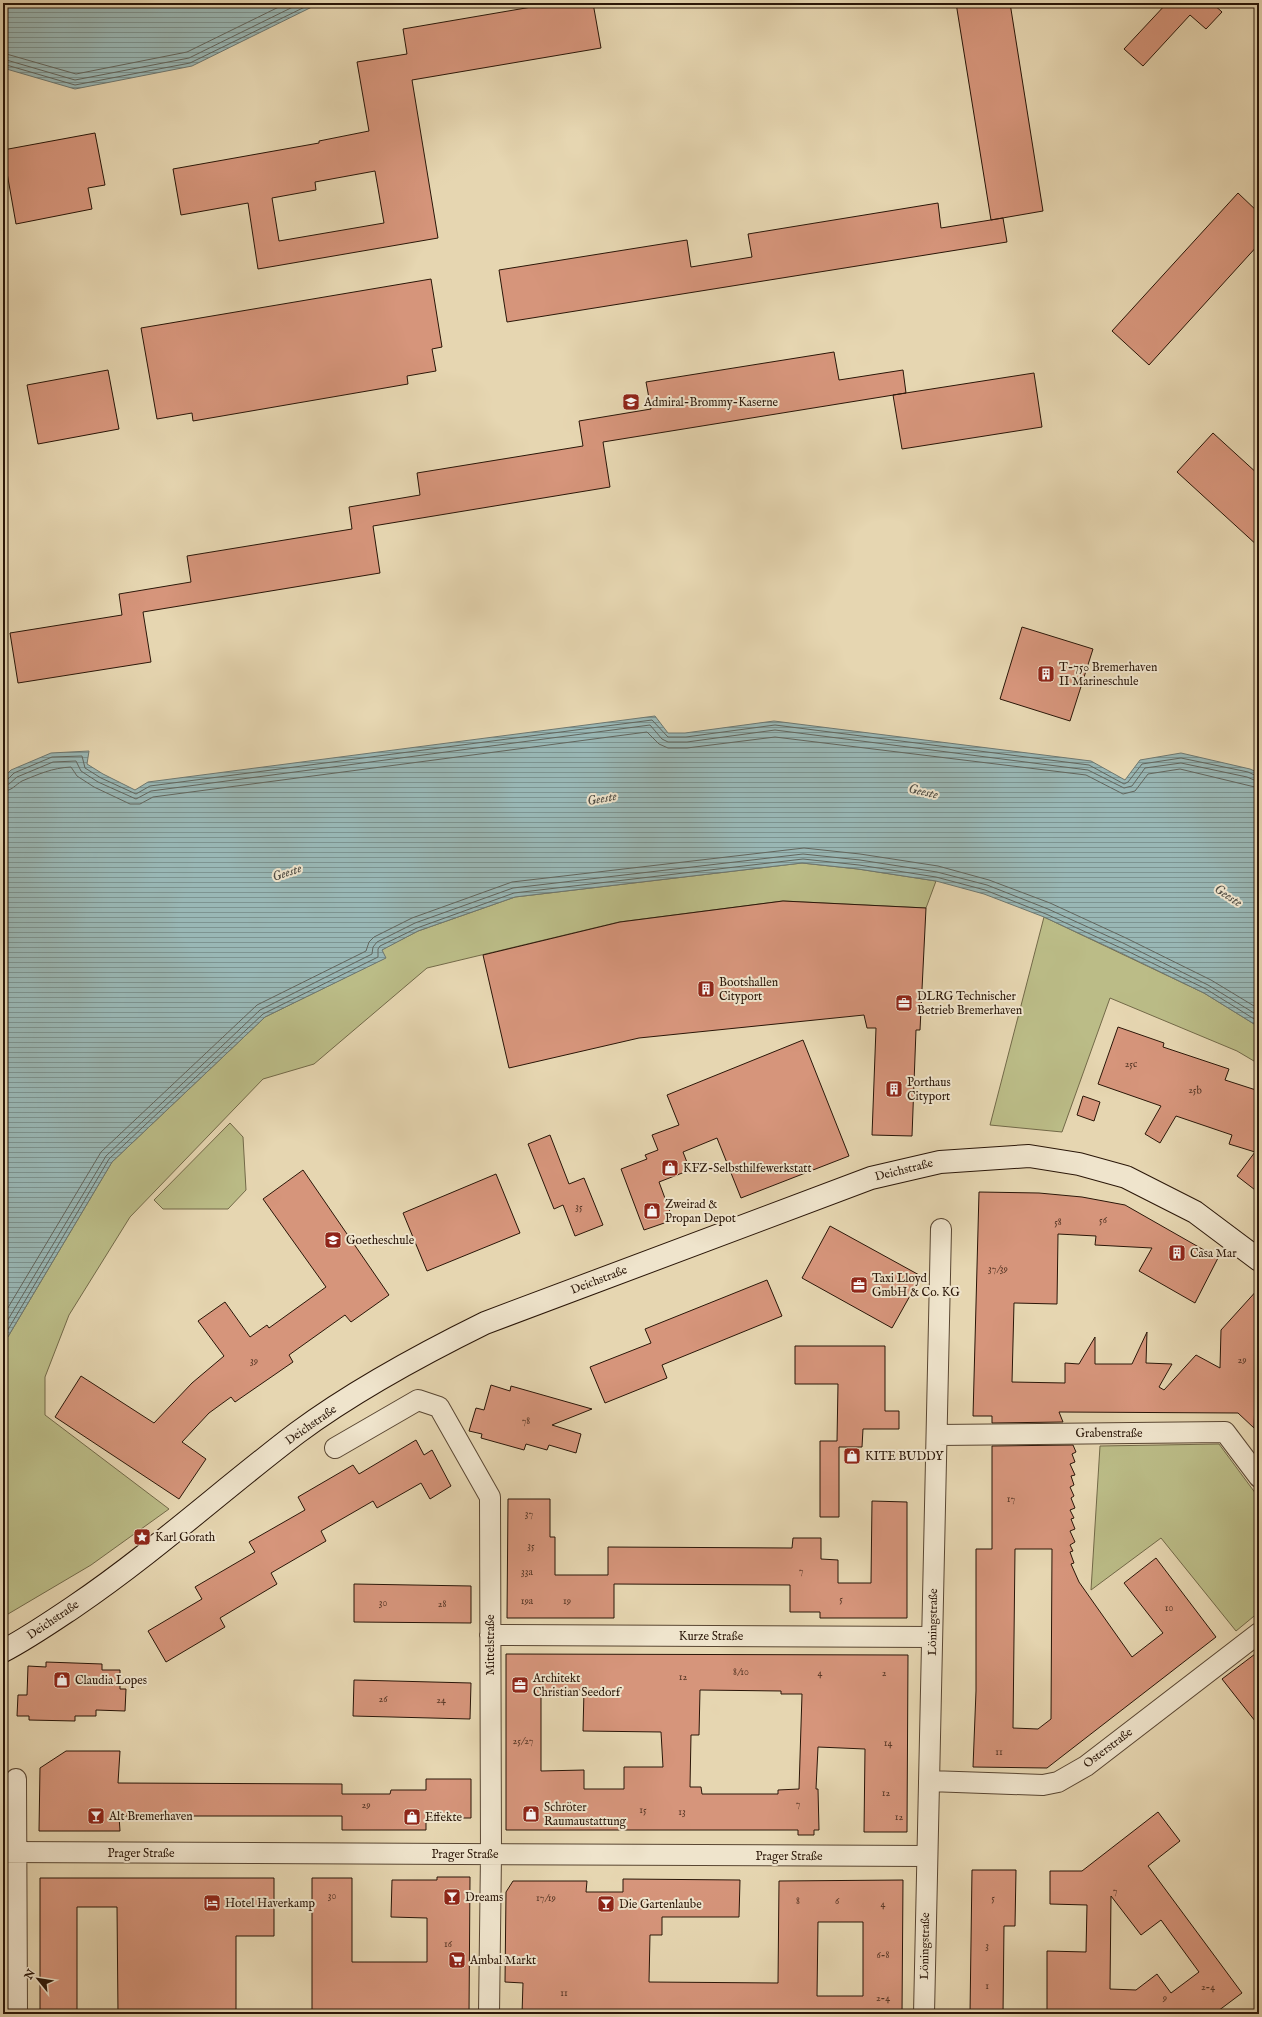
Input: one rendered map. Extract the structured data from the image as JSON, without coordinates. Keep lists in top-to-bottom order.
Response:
{
  "streets": {
    "main road": ["Deichstraße"],
    "street": [
      "Grabenstraße",
      "Löningstraße",
      "Kurze Straße",
      "Mittelstraße",
      "Osterstraße",
      "Prager Straße"
    ]
  },
  "crossings": [
    ["Grabenstraße", "Löningstraße"],
    ["Löningstraße", "Kurze Straße"],
    ["Löningstraße", "Osterstraße"],
    ["Löningstraße", "Prager Straße"],
    ["Kurze Straße", "Mittelstraße"],
    ["Mittelstraße", "Prager Straße"]
  ],
  "water": ["Geeste"],
  "places": {
    "school or university": ["Admiral-Brommy-Kaserne", "Goetheschule"],
    "building": [
      "T-750 Bremerhaven II Marineschule",
      "Bootshallen Cityport",
      "Porthaus Cityport",
      "Casa Mar"
    ],
    "office": ["DLRG Technischer Betrieb Bremerhaven", "Taxi Lloyd GmbH & Co. KG", "Architekt Christian Seedorf"],
    "shop": [
      "KFZ-Selbsthilfewerkstatt",
      "Zweirad & Propan Depot",
      "KITE BUDDY",
      "Claudia Lopes",
      "Schröter Raumaustattung",
      "Effekte"
    ],
    "place": ["Karl Gorath"],
    "bar": ["Alt Bremerhaven", "Dreams", "Die Gartenlaube"],
    "hotel": ["Hotel Haverkamp"],
    "supermarket": ["Ambal Markt"]
  },
  "house_numbers": [
    "25c",
    "25b",
    "35",
    "56",
    "58",
    "37/39",
    "29",
    "39",
    "78",
    "17",
    "37",
    "35",
    "7",
    "33a",
    "5",
    "19a",
    "19",
    "30",
    "28",
    "10",
    "8/10",
    "4",
    "2",
    "12",
    "26",
    "24",
    "25/27",
    "14",
    "11",
    "12",
    "7",
    "29",
    "15",
    "13",
    "12",
    "7",
    "30",
    "17/19",
    "5",
    "8",
    "6",
    "4",
    "16",
    "3",
    "6-8",
    "1",
    "2-4",
    "11",
    "2-4",
    "9"
  ],
  "north": "top left"
}
